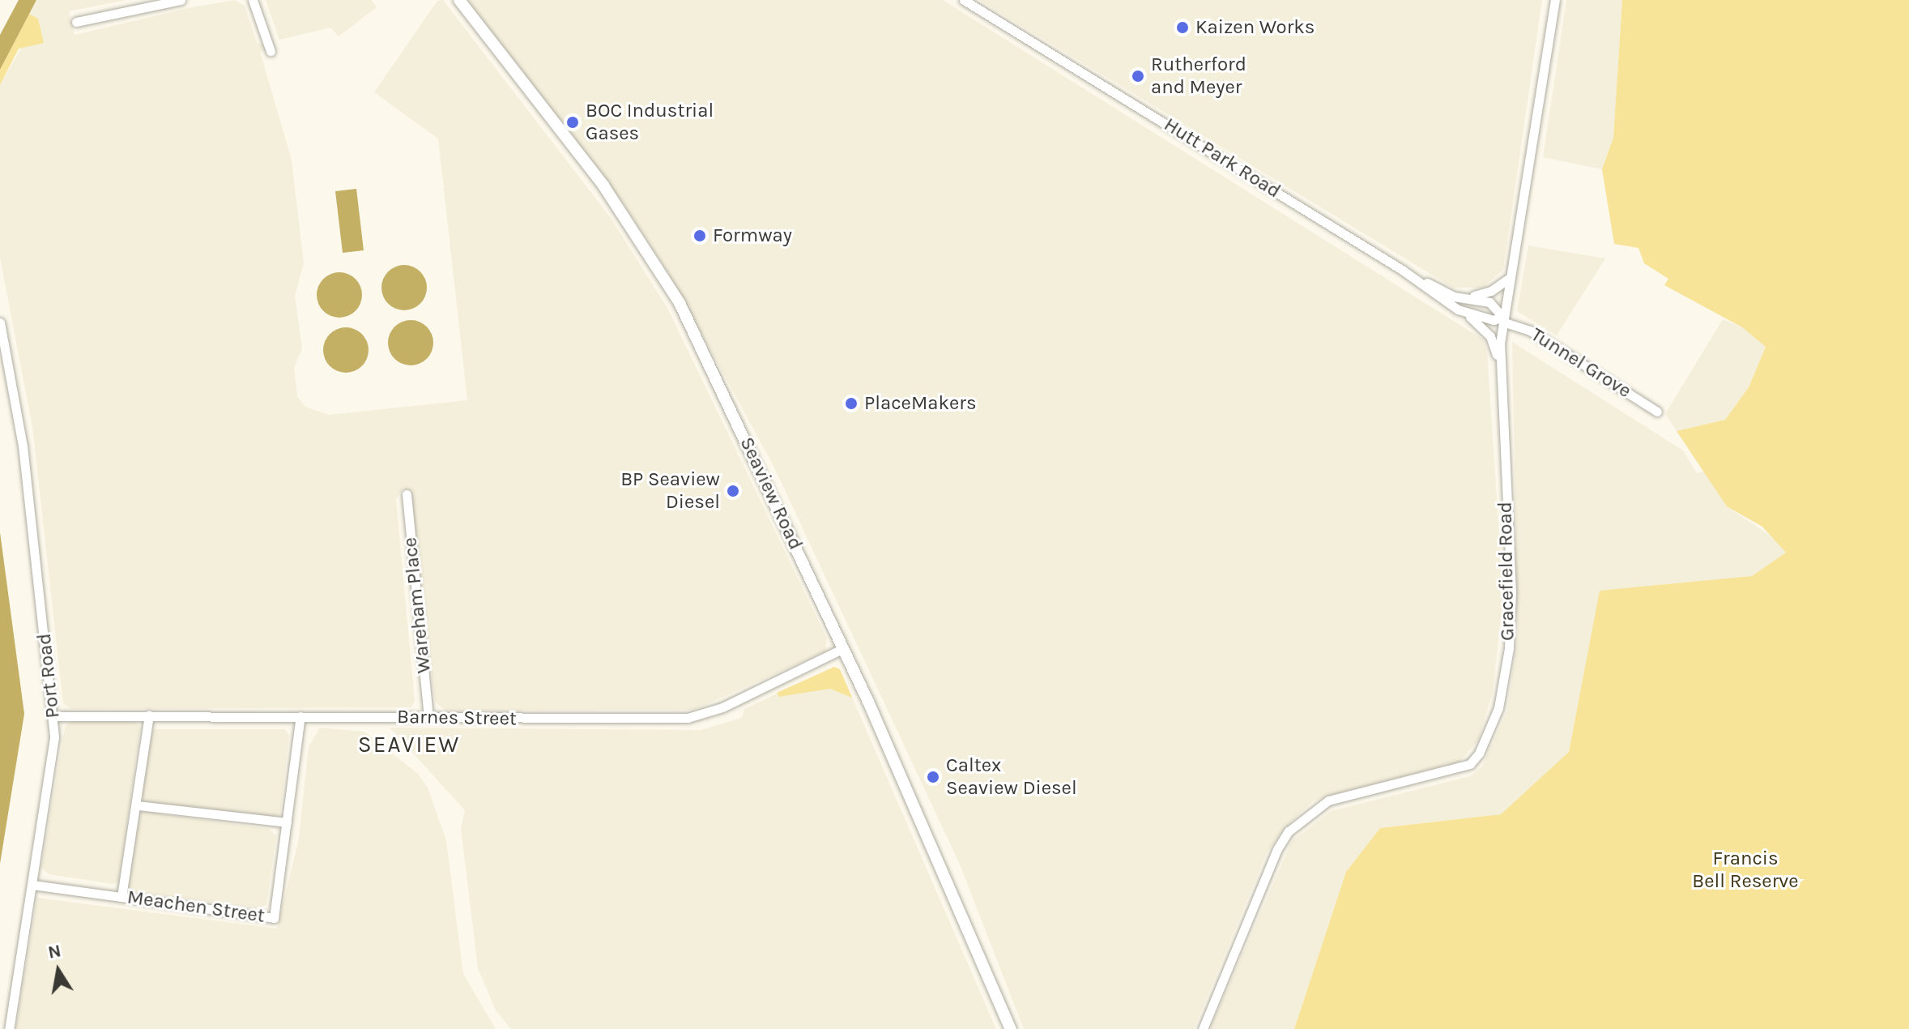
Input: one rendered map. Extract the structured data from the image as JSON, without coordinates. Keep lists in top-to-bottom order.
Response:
{
  "streets": {
    "main road": ["Seaview Road"],
    "street": [
      "Hutt Park Road",
      "Tunnel Grove",
      "Gracefield Road",
      "Wareham Place",
      "Port Road",
      "Barnes Street",
      "Meachen Street"
    ]
  },
  "crossings": [
    ["Hutt Park Road", "Tunnel Grove"],
    ["Hutt Park Road", "Gracefield Road"],
    ["Tunnel Grove", "Gracefield Road"],
    ["Seaview Road", "Barnes Street"],
    ["Wareham Place", "Barnes Street"],
    ["Port Road", "Barnes Street"],
    ["Port Road", "Meachen Street"],
    ["Barnes Street", "Meachen Street"]
  ],
  "districts": ["SEAVIEW"],
  "parks": ["Francis Bell Reserve"],
  "places": [
    "Kaizen Works",
    "Rutherford and Meyer",
    "BOC Industrial Gases",
    "Formway",
    "PlaceMakers",
    "BP Seaview Diesel",
    "Caltex Seaview Diesel"
  ],
  "north": "top"
}
